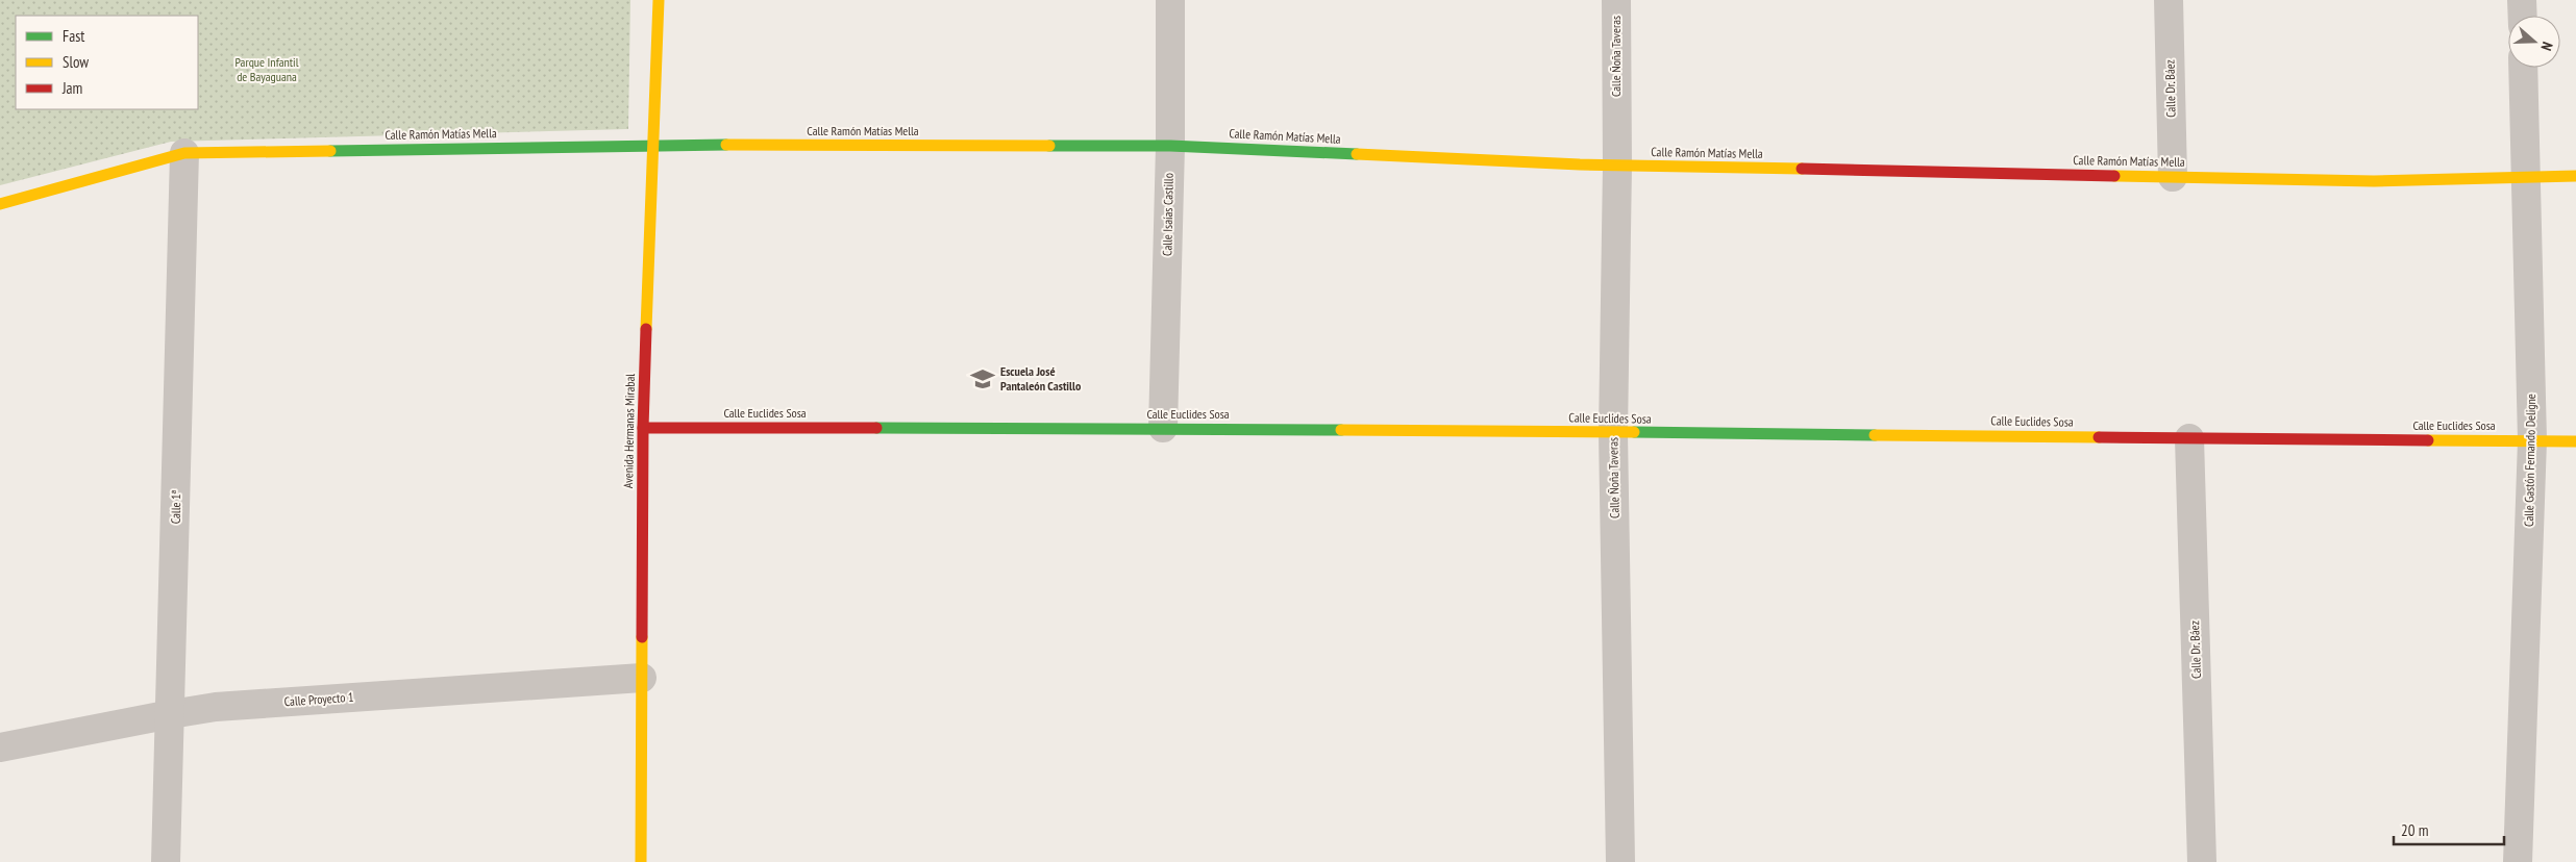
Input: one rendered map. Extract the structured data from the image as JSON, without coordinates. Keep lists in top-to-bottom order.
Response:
{
  "streets": {
    "street": [
      "Calle Ñoña Taveras",
      "Calle Dr. Báez",
      "Calle Ramón Matías Mella",
      "Calle Isaías Castillo",
      "Calle Euclides Sosa",
      "Avenida Hermanas Mirabal",
      "Calle Gastón Fernando Deligne",
      "Calle 1ª",
      "Calle Proyecto 1"
    ]
  },
  "crossings": [
    ["Calle Ñoña Taveras", "Calle Ramón Matías Mella"],
    ["Calle Ñoña Taveras", "Calle Euclides Sosa"],
    ["Calle Dr. Báez", "Calle Ramón Matías Mella"],
    ["Calle Dr. Báez", "Calle Euclides Sosa"],
    ["Calle Ramón Matías Mella", "Calle Isaías Castillo"],
    ["Calle Ramón Matías Mella", "Avenida Hermanas Mirabal"],
    ["Calle Ramón Matías Mella", "Calle Gastón Fernando Deligne"],
    ["Calle Ramón Matías Mella", "Calle 1ª"],
    ["Calle Isaías Castillo", "Calle Euclides Sosa"],
    ["Calle Euclides Sosa", "Avenida Hermanas Mirabal"],
    ["Calle Euclides Sosa", "Calle Gastón Fernando Deligne"],
    ["Avenida Hermanas Mirabal", "Calle Proyecto 1"],
    ["Calle 1ª", "Calle Proyecto 1"]
  ],
  "parks": ["Parque Infantil de Bayaguana"],
  "places": {
    "school or university": ["Escuela José Pantaleón Castillo"]
  },
  "legend": ["Fast", "Slow", "Jam"],
  "scale_bar": "20 m",
  "north": "right"
}
